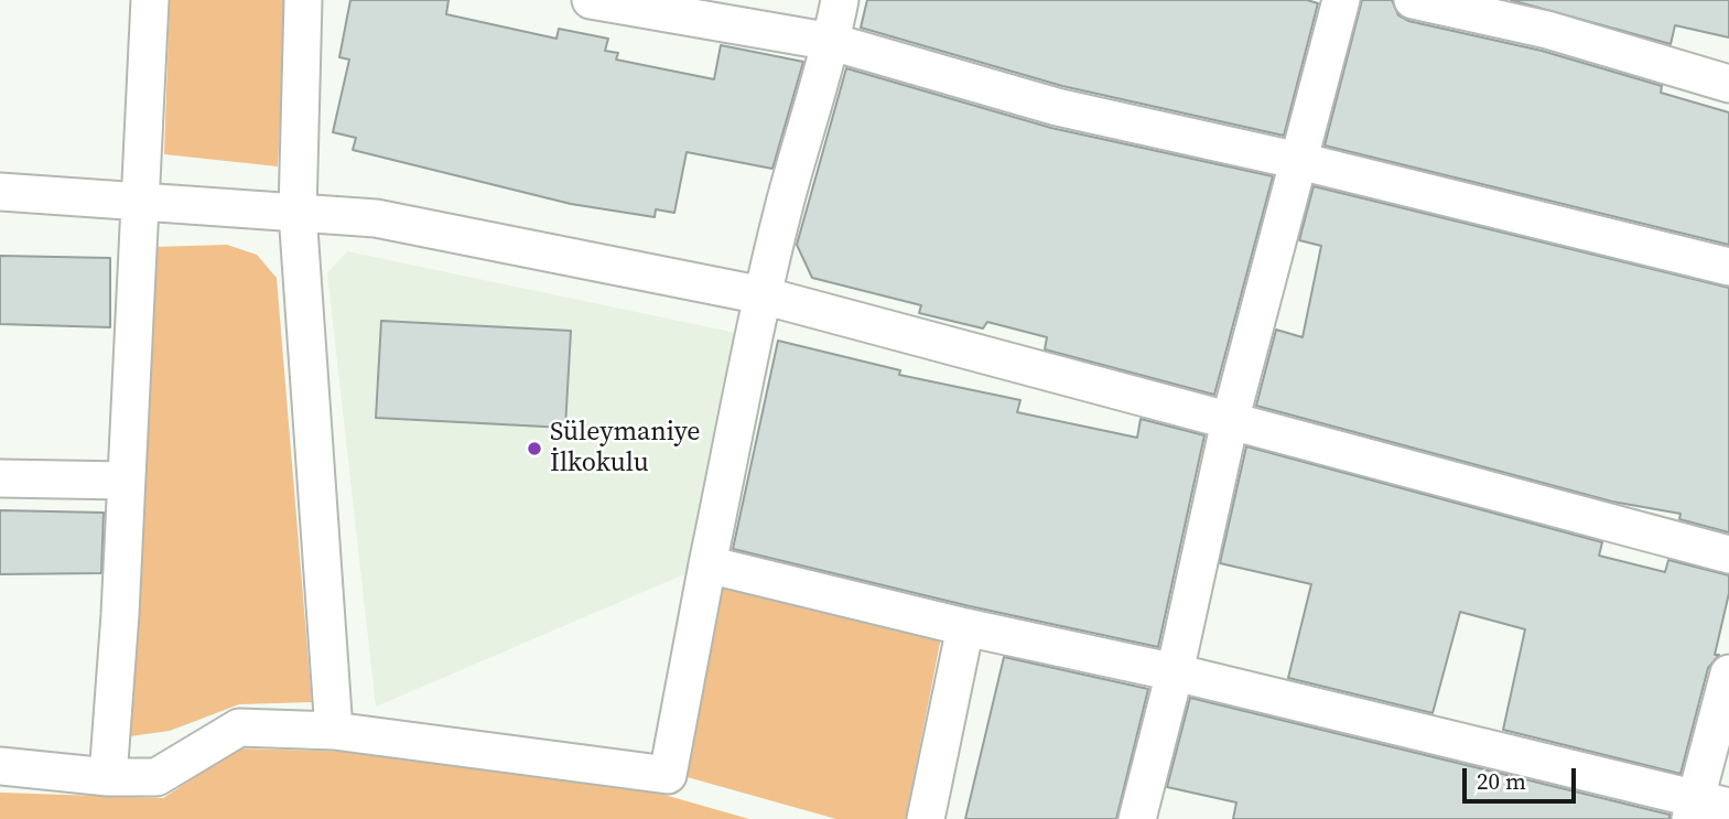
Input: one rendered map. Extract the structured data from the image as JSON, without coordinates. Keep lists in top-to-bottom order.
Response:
{
  "places": ["Süleymaniye İlkokulu"],
  "scale_bar": "20 m"
}
